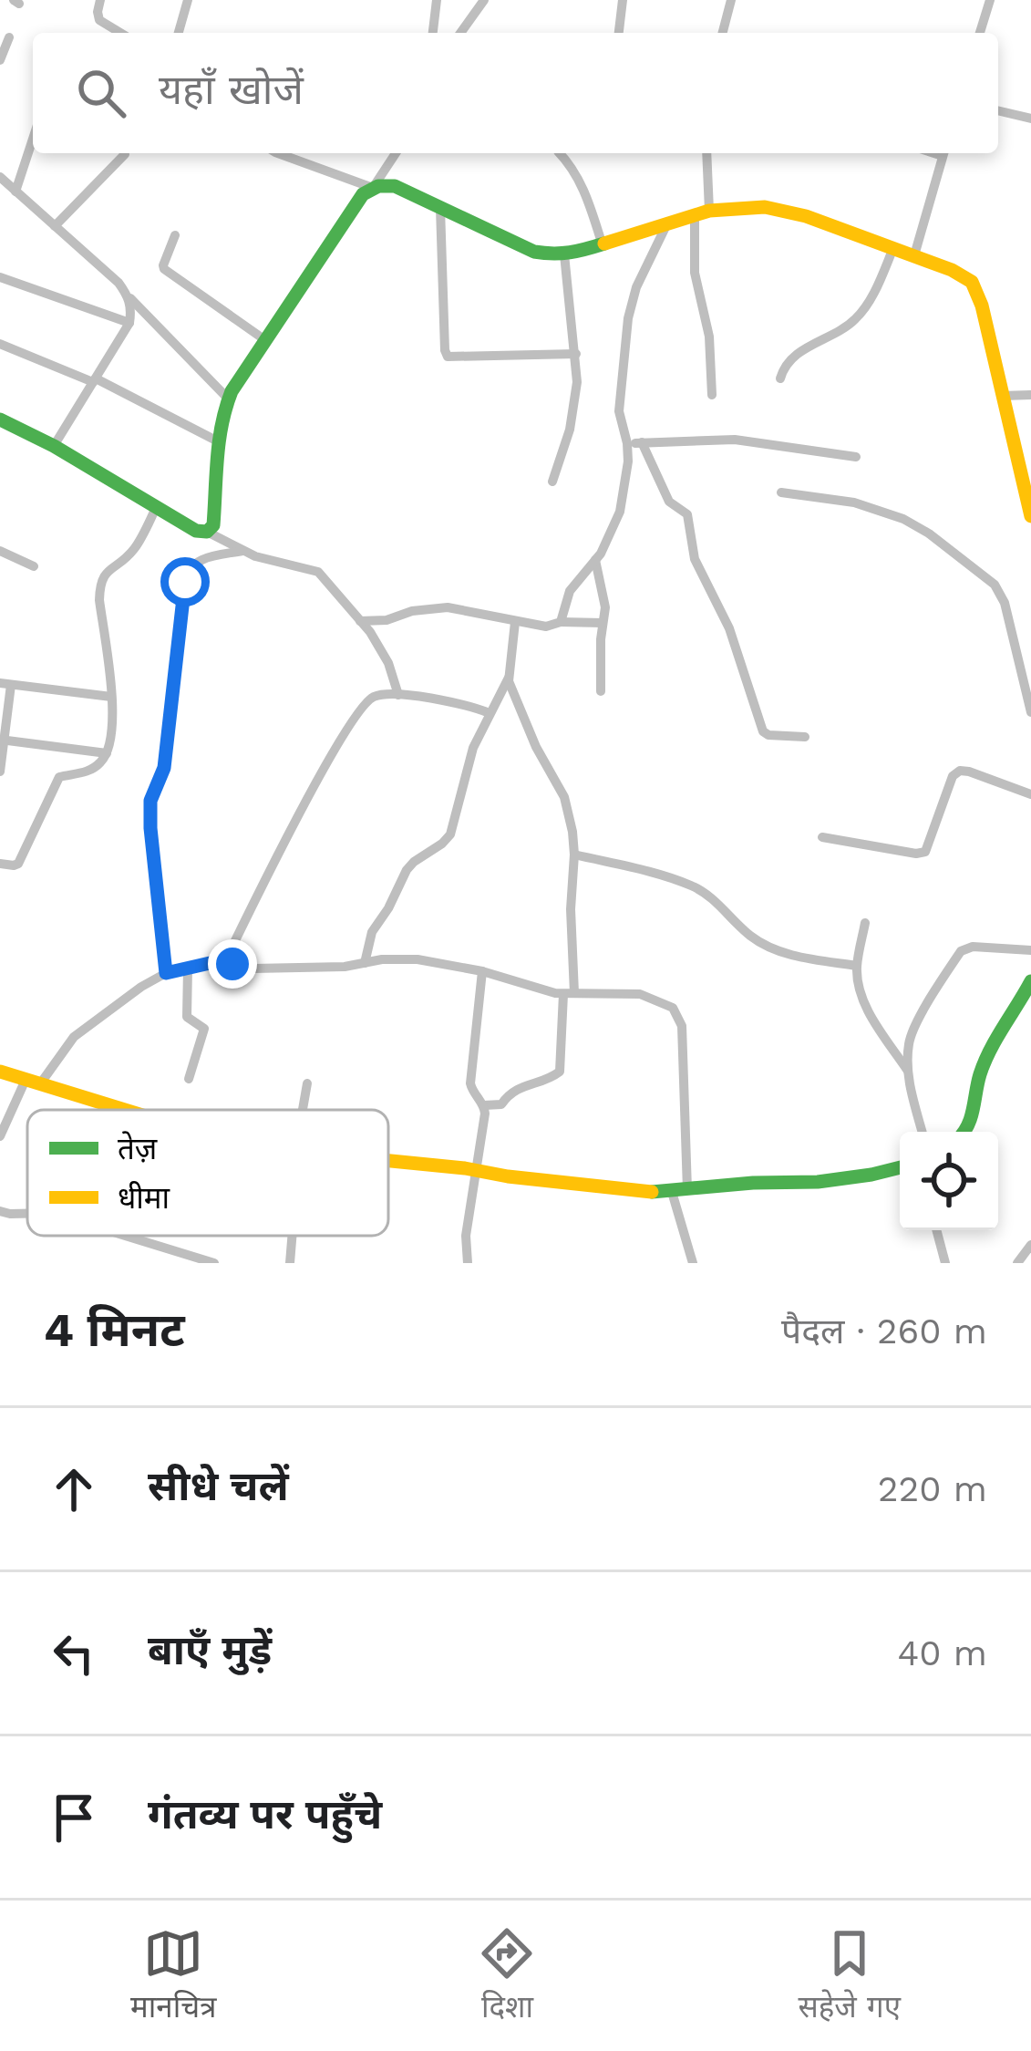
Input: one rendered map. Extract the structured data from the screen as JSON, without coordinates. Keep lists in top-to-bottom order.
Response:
{
  "legend": ["तेज़", "धीमा"],
  "page": {
    "search": "यहाँ खोजें",
    "heading": ["4 मिनट", "पैदल · 260 m"],
    "list": [
      ["सीधे चलें", "220 m"],
      ["बाएँ मुड़ें", "40 m"],
      "गंतव्य पर पहुँचे"
    ],
    "nav": ["मानचित्र", "दिशा", "सहेजे गए"]
  }
}
